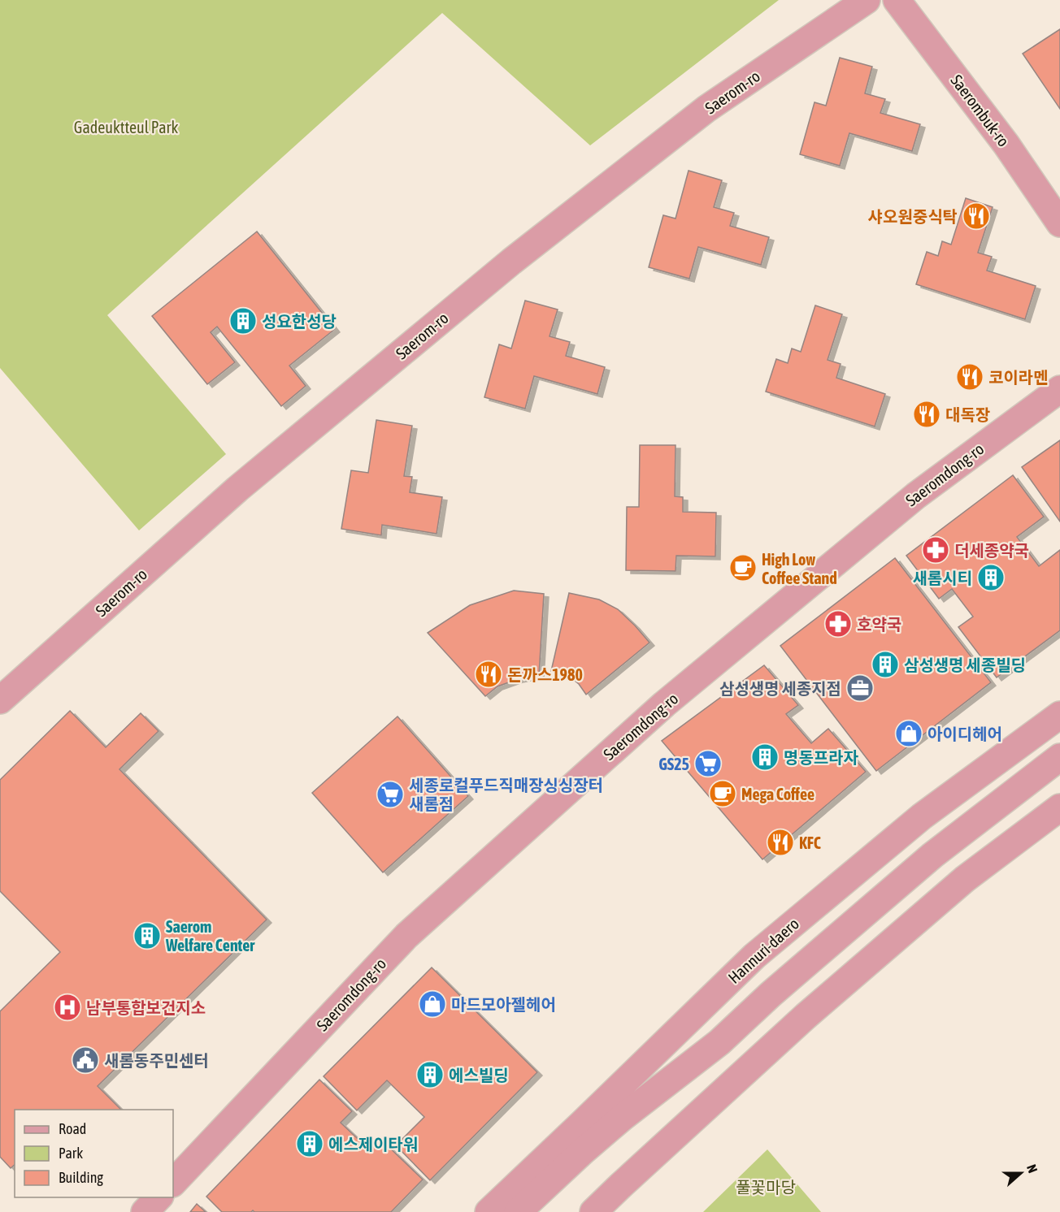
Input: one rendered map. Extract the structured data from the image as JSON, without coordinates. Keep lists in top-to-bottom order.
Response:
{
  "streets": {
    "street": [
      "Saerom-ro",
      "Saerombuk-ro",
      "Saeromdong-ro",
      "Hannuri-daero"
    ]
  },
  "parks": ["Gadeuktteul Park", "풀꽃마당"],
  "places": {
    "restaurant": [
      "샤오원중식탁",
      "코이라멘",
      "대독장",
      "돈까스1980",
      "KFC"
    ],
    "building": [
      "성요한성당",
      "새롬시티",
      "삼성생명 세종빌딩",
      "명동프라자",
      "Saerom Welfare Center",
      "에스빌딩",
      "에스제이타워"
    ],
    "pharmacy": ["더세종약국", "호약국"],
    "cafe": ["High Low Coffee Stand", "Mega Coffee"],
    "office": ["삼성생명 세종지점"],
    "shop": ["아이디헤어", "마드모아젤헤어"],
    "supermarket": ["GS25", "세종로컬푸드직매장싱싱장터 새롬점"],
    "hospital": ["남부통합보건지소"],
    "public building": ["새롬동주민센터"]
  },
  "legend": ["Road", "Park", "Building"],
  "north": "right"
}
